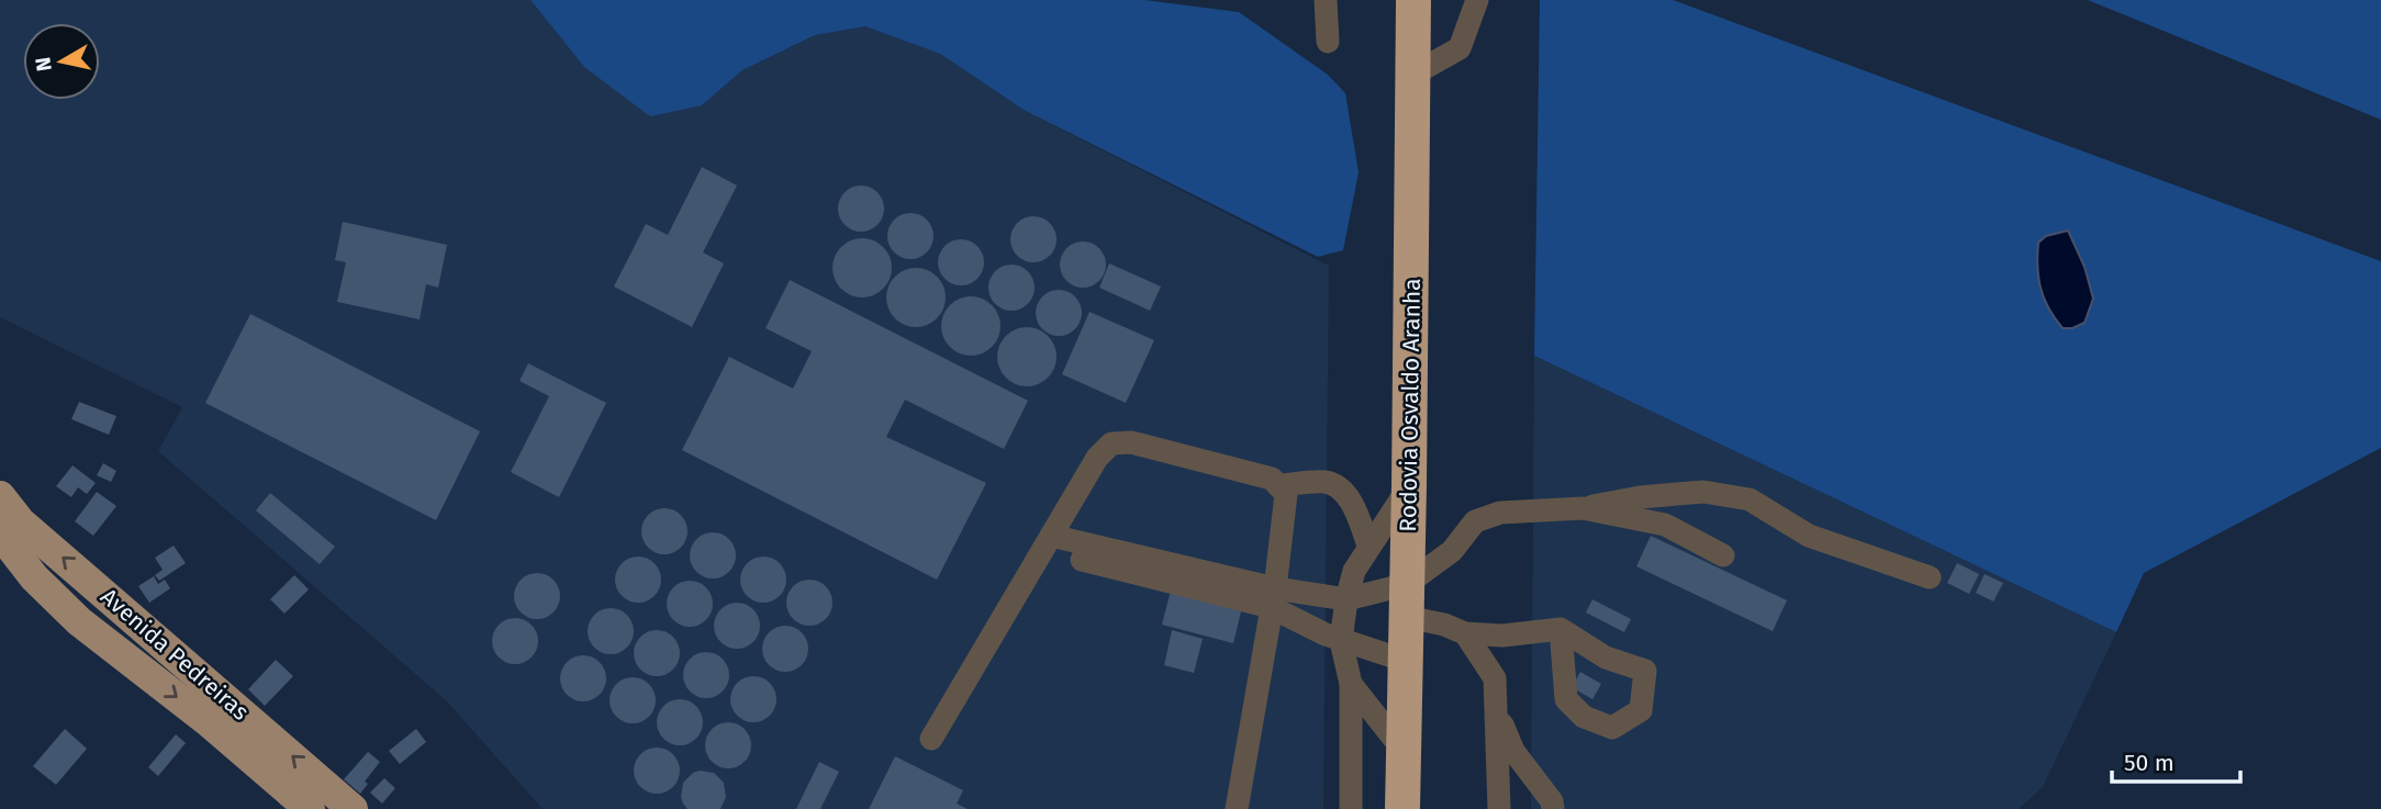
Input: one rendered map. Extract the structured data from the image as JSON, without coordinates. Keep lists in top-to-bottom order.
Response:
{
  "streets": {
    "highway": ["Rodovia Osvaldo Aranha"],
    "main road": ["Avenida Pedreiras"]
  },
  "scale_bar": "50 m",
  "north": "left"
}
